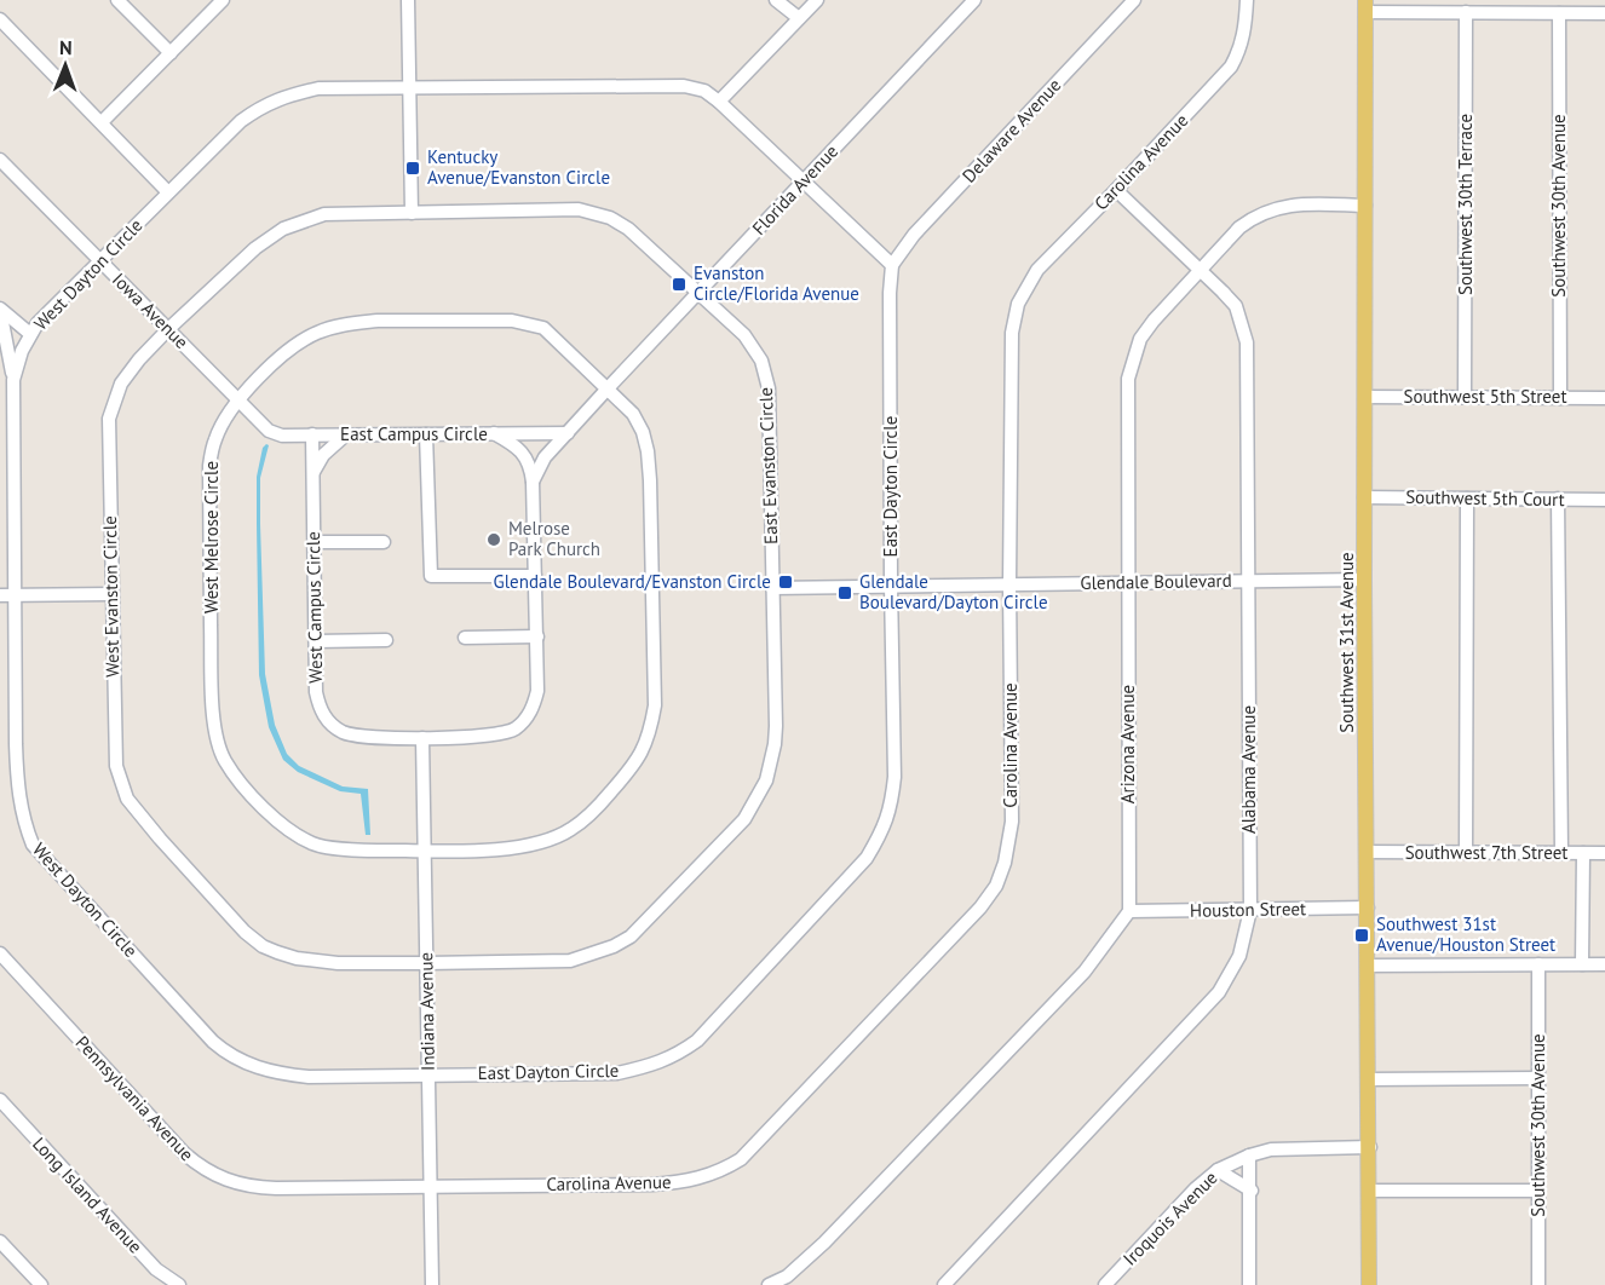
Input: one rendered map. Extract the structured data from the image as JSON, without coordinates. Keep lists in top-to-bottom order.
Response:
{
  "streets": {
    "main road": ["Southwest 31st Avenue"],
    "street": [
      "Delaware Avenue",
      "Carolina Avenue",
      "Florida Avenue",
      "Southwest 30th Terrace",
      "Southwest 30th Avenue",
      "West Dayton Circle",
      "Iowa Avenue",
      "Southwest 5th Street",
      "East Campus Circle",
      "East Evanston Circle",
      "East Dayton Circle",
      "Southwest 5th Court",
      "West Melrose Circle",
      "Glendale Boulevard",
      "West Evanston Circle",
      "West Campus Circle",
      "Arizona Avenue",
      "Alabama Avenue",
      "Southwest 7th Street",
      "Houston Street",
      "Indiana Avenue",
      "Pennsylvania Avenue",
      "Long Island Avenue",
      "Iroquois Avenue"
    ]
  },
  "crossings": [
    ["Delaware Avenue", "East Dayton Circle"],
    ["Carolina Avenue", "Glendale Boulevard"],
    ["Carolina Avenue", "Alabama Avenue"],
    ["Carolina Avenue", "Indiana Avenue"],
    ["Carolina Avenue", "Pennsylvania Avenue"],
    ["Florida Avenue", "East Campus Circle"],
    ["Florida Avenue", "East Evanston Circle"],
    ["Florida Avenue", "West Melrose Circle"],
    ["Southwest 30th Terrace", "Southwest 5th Street"],
    ["Southwest 30th Avenue", "Southwest 5th Street"],
    ["West Dayton Circle", "Iowa Avenue"],
    ["West Dayton Circle", "East Dayton Circle"],
    ["West Dayton Circle", "Indiana Avenue"],
    ["Iowa Avenue", "East Campus Circle"],
    ["Iowa Avenue", "West Melrose Circle"],
    ["Iowa Avenue", "West Evanston Circle"],
    ["Iowa Avenue", "West Campus Circle"],
    ["Southwest 5th Street", "Southwest 31st Avenue"],
    ["East Campus Circle", "West Campus Circle"],
    ["East Campus Circle", "Indiana Avenue"],
    ["East Evanston Circle", "Glendale Boulevard"],
    ["East Evanston Circle", "West Evanston Circle"],
    ["East Evanston Circle", "Indiana Avenue"],
    ["East Dayton Circle", "Glendale Boulevard"],
    ["East Dayton Circle", "Indiana Avenue"],
    ["Southwest 5th Court", "Southwest 31st Avenue"],
    ["West Melrose Circle", "Indiana Avenue"],
    ["Glendale Boulevard", "Southwest 31st Avenue"],
    ["Glendale Boulevard", "Arizona Avenue"],
    ["Glendale Boulevard", "Alabama Avenue"],
    ["West Evanston Circle", "Indiana Avenue"],
    ["West Campus Circle", "Indiana Avenue"],
    ["Southwest 31st Avenue", "Arizona Avenue"],
    ["Southwest 31st Avenue", "Southwest 7th Street"],
    ["Southwest 31st Avenue", "Houston Street"],
    ["Southwest 31st Avenue", "Iroquois Avenue"],
    ["Arizona Avenue", "Alabama Avenue"],
    ["Arizona Avenue", "Houston Street"],
    ["Alabama Avenue", "Houston Street"],
    ["Indiana Avenue", "Pennsylvania Avenue"]
  ],
  "places": {
    "transit": [
      "Kentucky Avenue/Evanston Circle",
      "Evanston Circle/Florida Avenue",
      "Glendale Boulevard/Evanston Circle",
      "Glendale Boulevard/Dayton Circle",
      "Southwest 31st Avenue/Houston Street"
    ],
    "other": ["Melrose Park Church"]
  },
  "north": "top"
}
